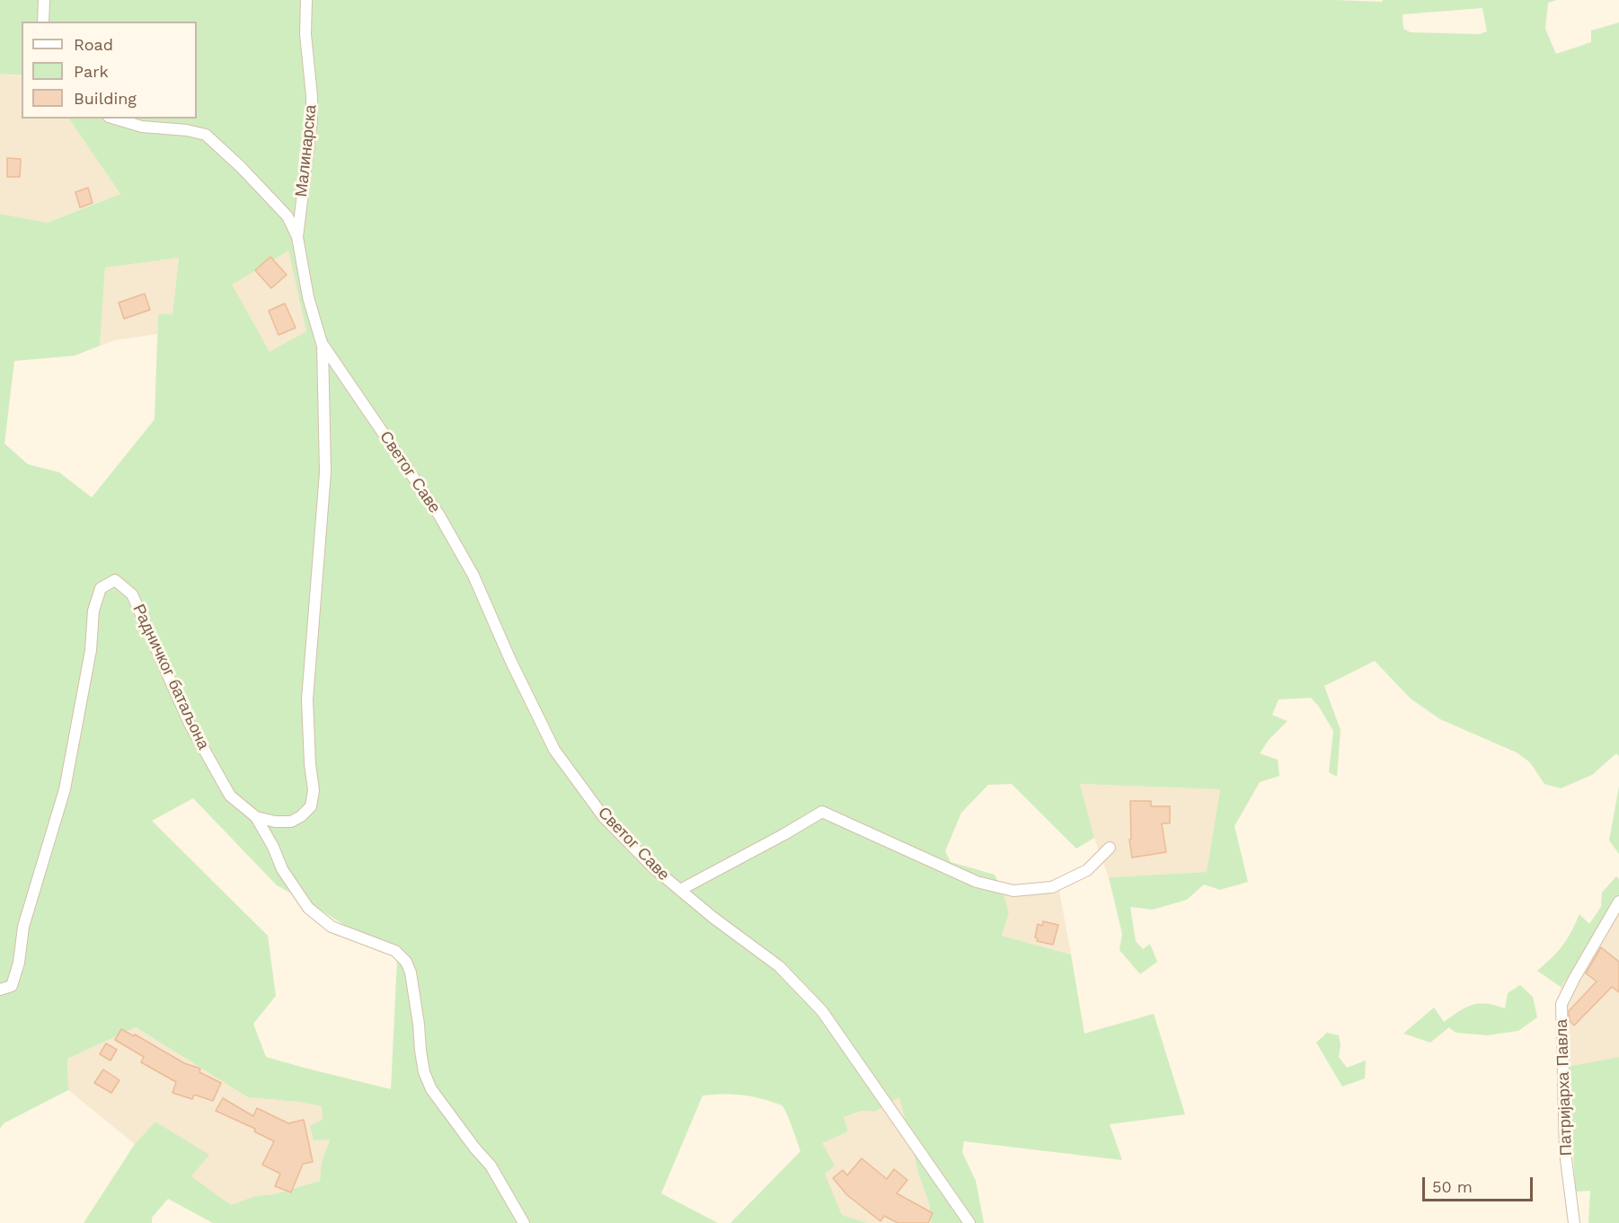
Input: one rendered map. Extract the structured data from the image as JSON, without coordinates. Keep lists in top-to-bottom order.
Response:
{
  "streets": {
    "street": [
      "Малинарска",
      "Светог Саве",
      "Радничког батаљона",
      "Патријарха Павла"
    ]
  },
  "crossings": [
    ["Малинарска", "Светог Саве"]
  ],
  "legend": ["Road", "Park", "Building"],
  "scale_bar": "50 m"
}
